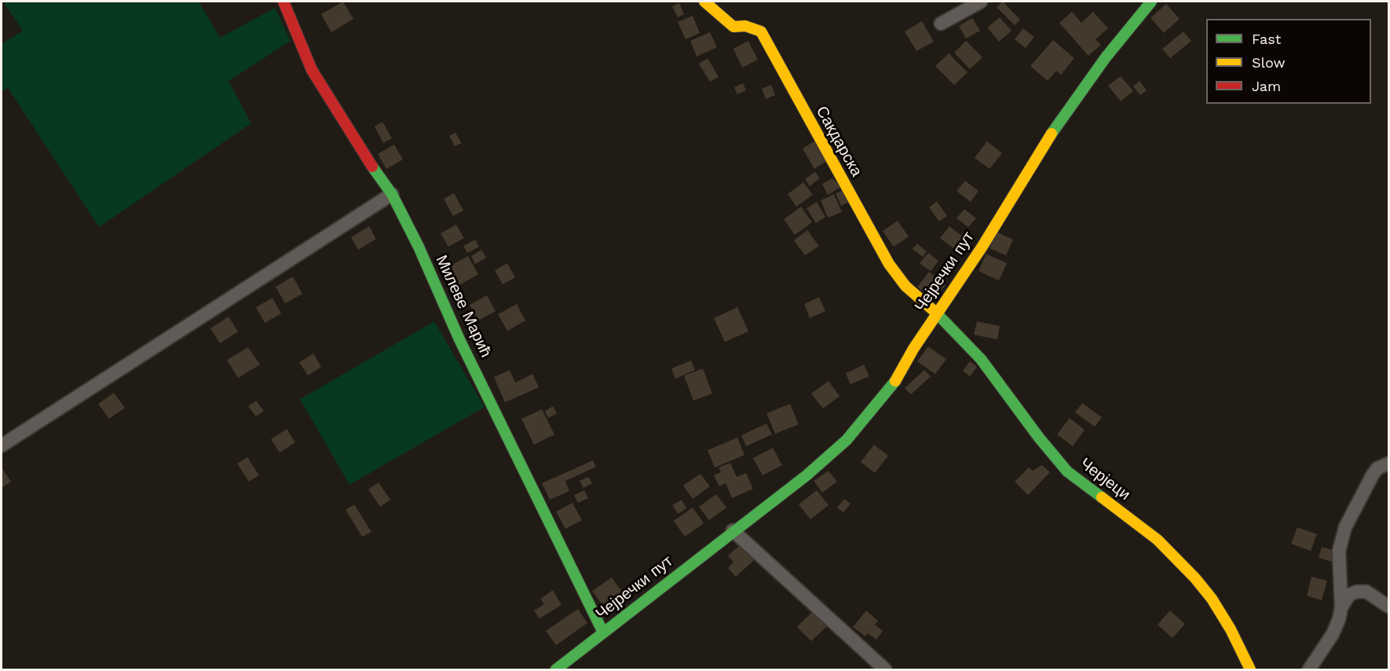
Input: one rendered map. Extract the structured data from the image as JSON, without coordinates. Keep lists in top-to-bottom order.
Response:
{
  "streets": {
    "street": [
      "Сакдарска",
      "Чејречки пут",
      "Милеве Мaрић",
      "Черјеци"
    ]
  },
  "crossings": [
    ["Сакдарска", "Чејречки пут"],
    ["Сакдарска", "Черјеци"],
    ["Чејречки пут", "Милеве Мaрић"],
    ["Чејречки пут", "Черјеци"]
  ],
  "legend": ["Fast", "Slow", "Jam"]
}
